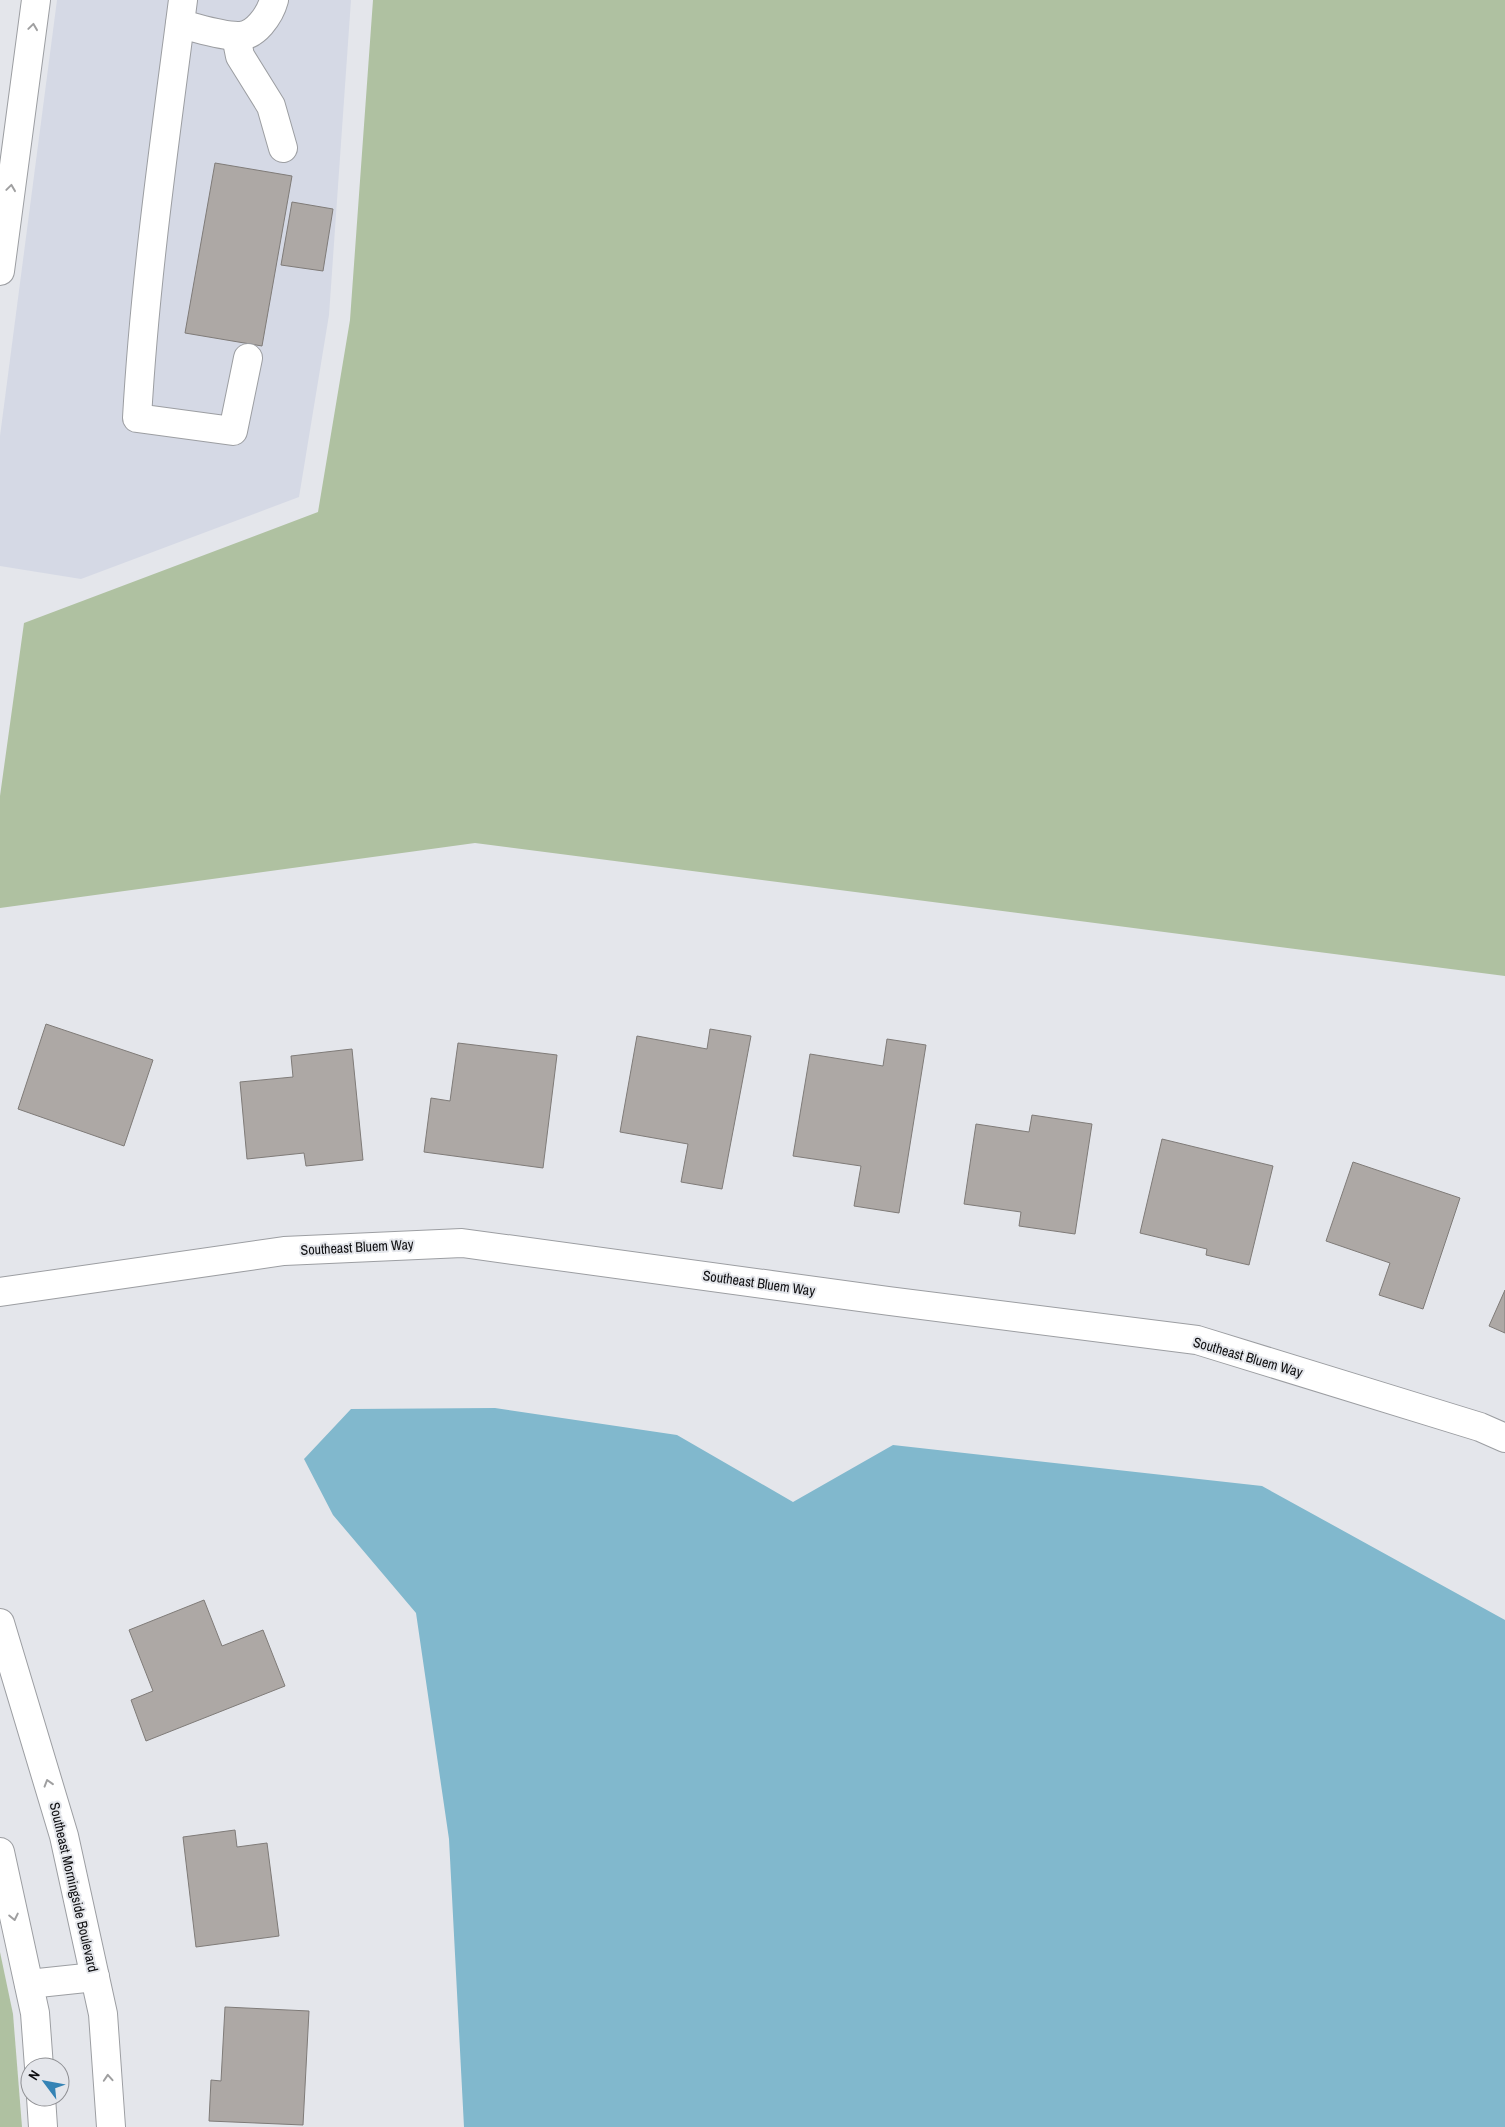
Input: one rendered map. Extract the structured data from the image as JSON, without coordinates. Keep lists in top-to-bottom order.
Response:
{
  "streets": {
    "street": ["Southeast Bluem Way", "Southeast Morningside Boulevard"]
  },
  "north": "top left"
}
